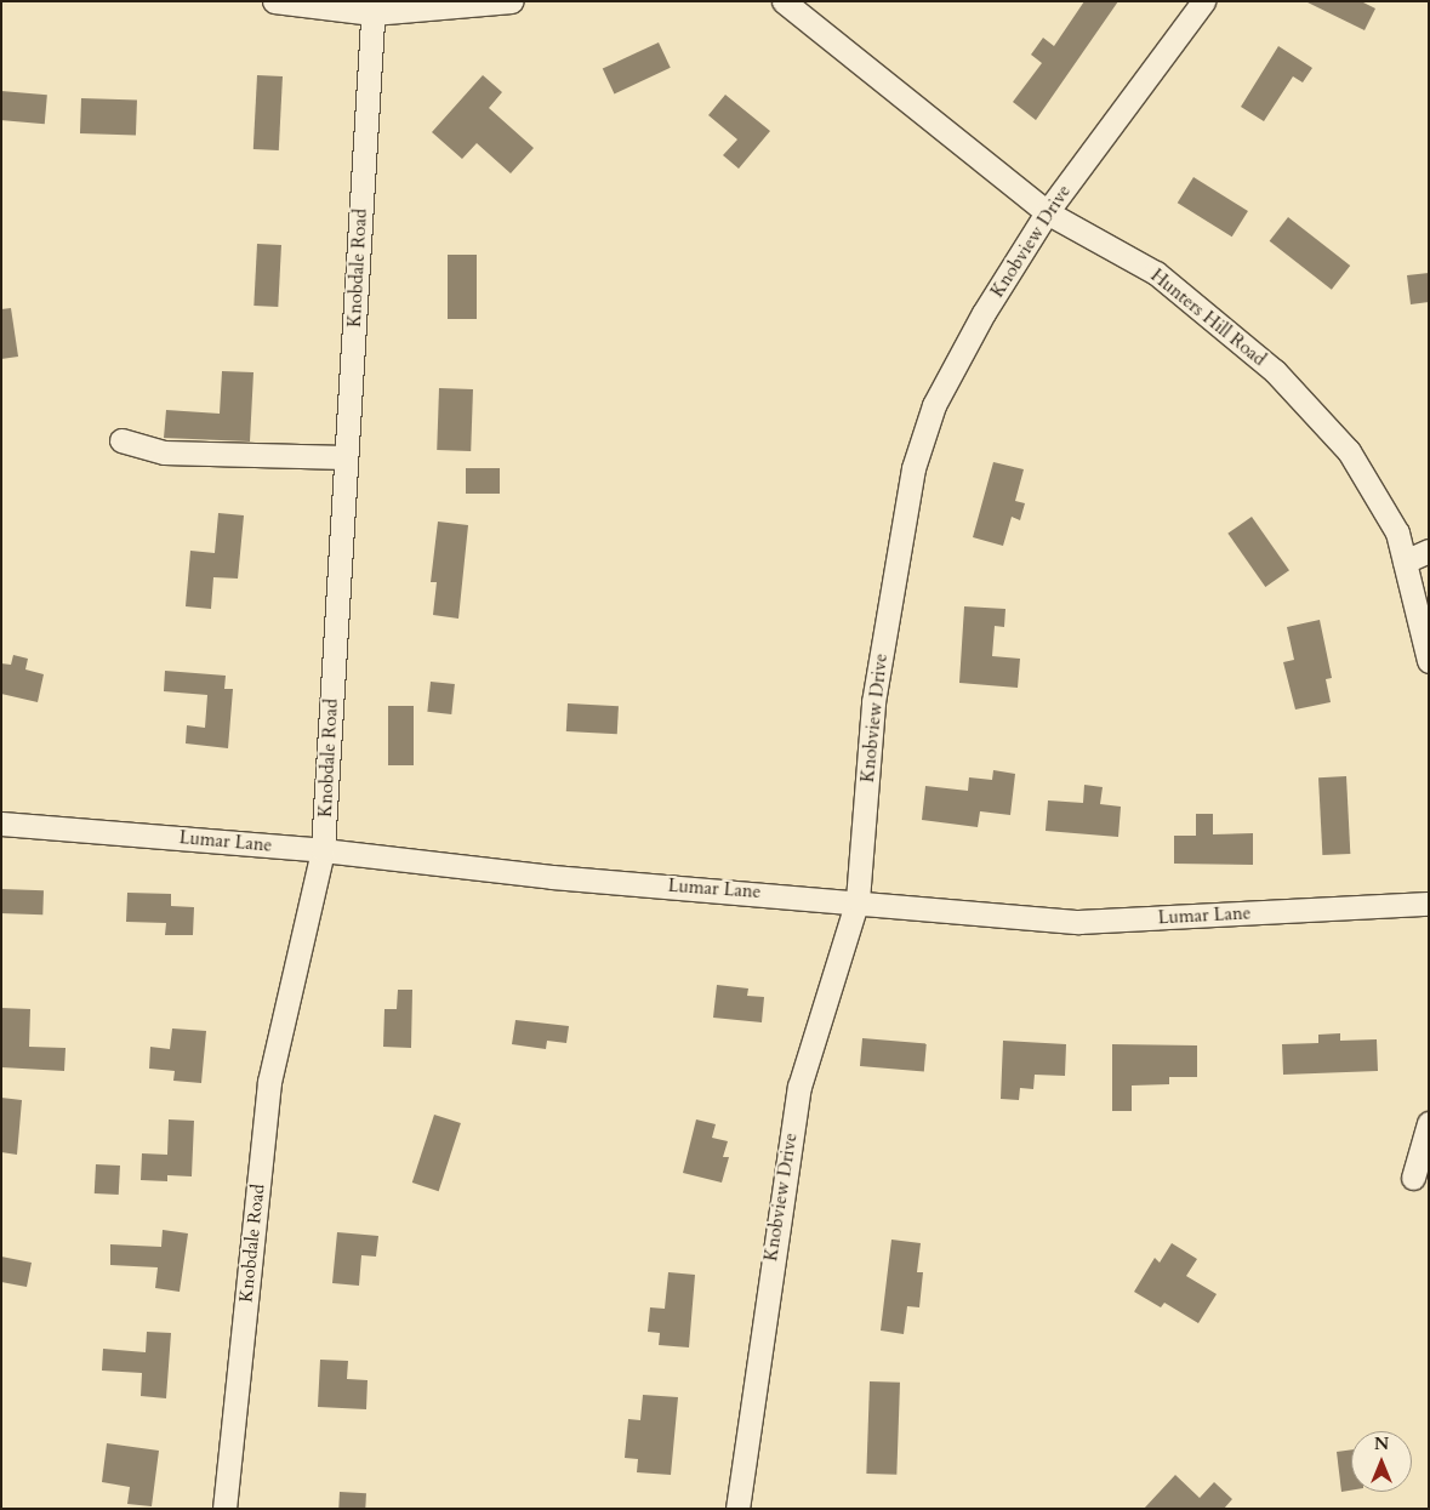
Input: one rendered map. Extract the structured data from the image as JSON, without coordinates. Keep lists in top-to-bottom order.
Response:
{
  "streets": {
    "street": [
      "Knobview Drive",
      "Knobdale Road",
      "Hunters Hill Road",
      "Lumar Lane"
    ]
  },
  "crossings": [
    ["Knobview Drive", "Hunters Hill Road"],
    ["Knobview Drive", "Lumar Lane"],
    ["Knobdale Road", "Lumar Lane"]
  ],
  "north": "top"
}
